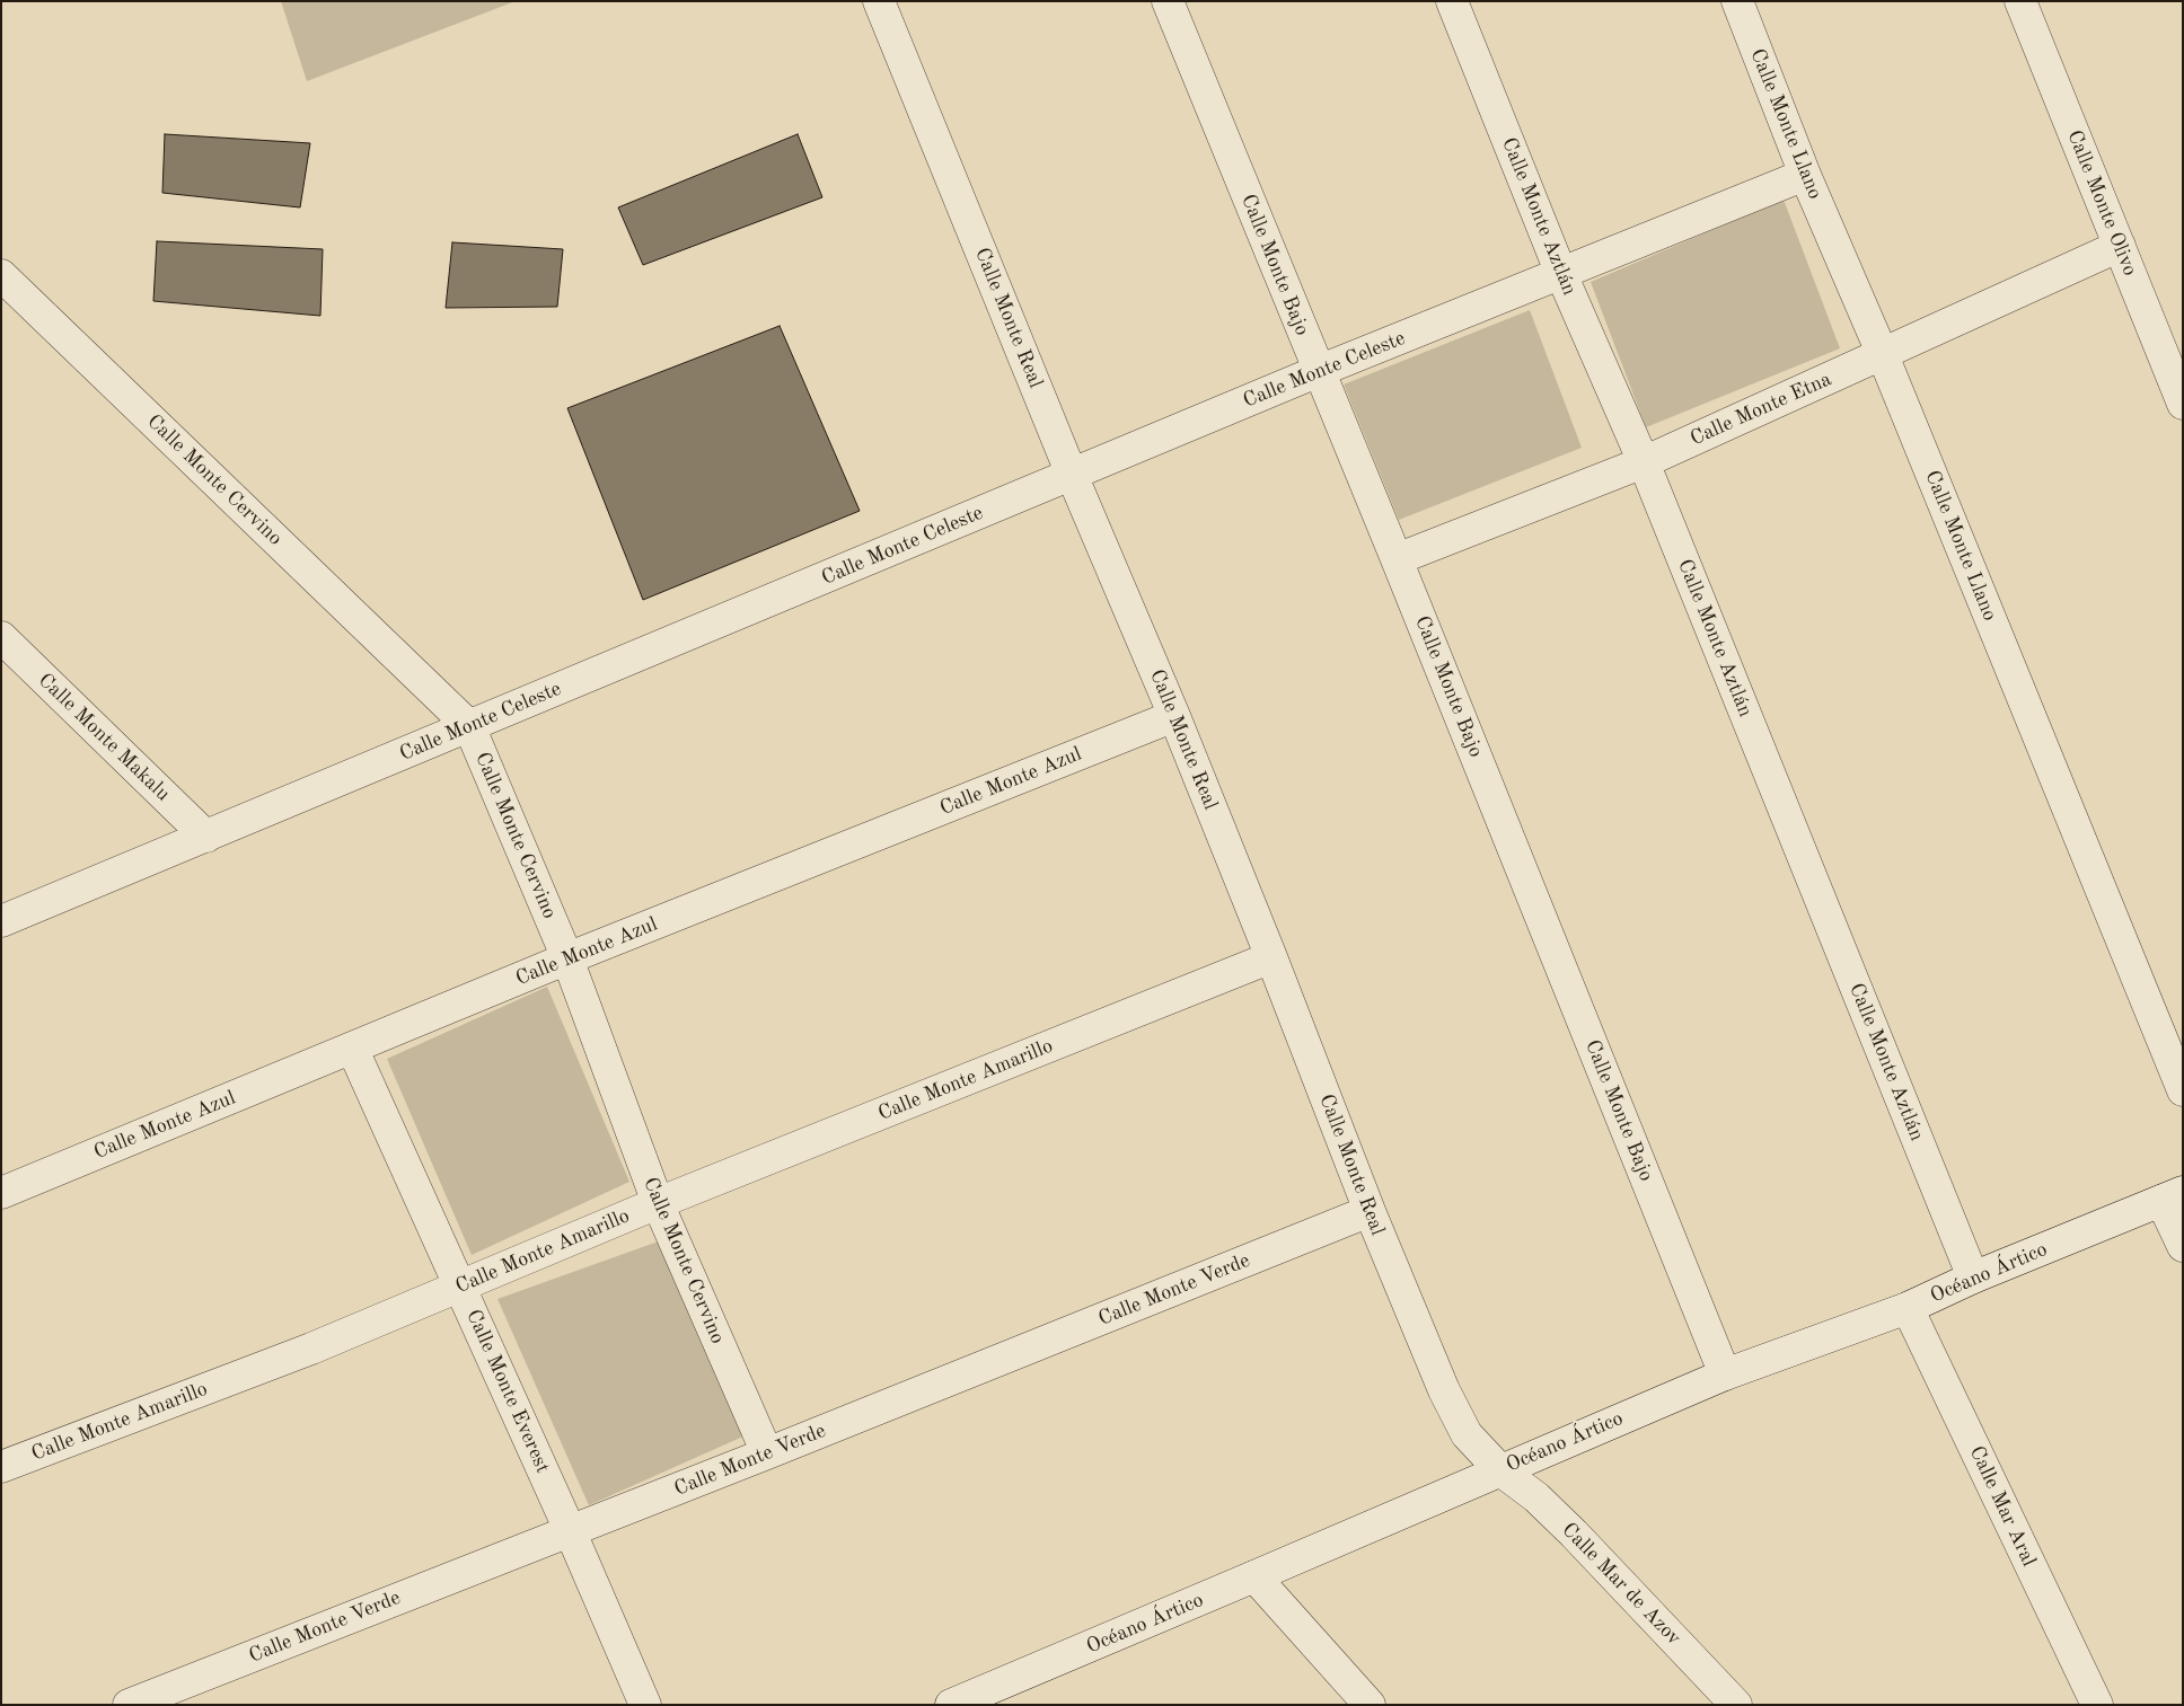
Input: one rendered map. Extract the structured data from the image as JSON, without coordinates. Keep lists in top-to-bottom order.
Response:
{
  "streets": {
    "street": [
      "Calle Monte Llano",
      "Calle Monte Olivo",
      "Calle Monte Aztlán",
      "Calle Monte Bajo",
      "Calle Monte Real",
      "Calle Monte Celeste",
      "Calle Monte Etna",
      "Calle Monte Cervino",
      "Calle Monte Makalu",
      "Calle Monte Azul",
      "Calle Monte Amarillo",
      "Océano Ártico",
      "Calle Monte Verde",
      "Calle Monte Everest",
      "Calle Mar Aral",
      "Calle Mar de Azov"
    ]
  },
  "crossings": [
    ["Calle Monte Llano", "Calle Monte Celeste"],
    ["Calle Monte Llano", "Calle Monte Etna"],
    ["Calle Monte Olivo", "Calle Monte Etna"],
    ["Calle Monte Aztlán", "Calle Monte Celeste"],
    ["Calle Monte Aztlán", "Calle Monte Etna"],
    ["Calle Monte Aztlán", "Océano Ártico"],
    ["Calle Monte Bajo", "Calle Monte Celeste"],
    ["Calle Monte Bajo", "Calle Monte Etna"],
    ["Calle Monte Bajo", "Océano Ártico"],
    ["Calle Monte Real", "Calle Monte Celeste"],
    ["Calle Monte Real", "Calle Monte Azul"],
    ["Calle Monte Real", "Calle Monte Amarillo"],
    ["Calle Monte Real", "Océano Ártico"],
    ["Calle Monte Real", "Calle Monte Verde"],
    ["Calle Monte Real", "Calle Mar de Azov"],
    ["Calle Monte Celeste", "Calle Monte Cervino"],
    ["Calle Monte Celeste", "Calle Monte Makalu"],
    ["Calle Monte Cervino", "Calle Monte Azul"],
    ["Calle Monte Cervino", "Calle Monte Amarillo"],
    ["Calle Monte Cervino", "Calle Monte Verde"],
    ["Calle Monte Azul", "Calle Monte Everest"],
    ["Calle Monte Amarillo", "Calle Monte Everest"],
    ["Océano Ártico", "Calle Mar Aral"],
    ["Océano Ártico", "Calle Mar de Azov"],
    ["Calle Monte Verde", "Calle Monte Everest"]
  ]
}
